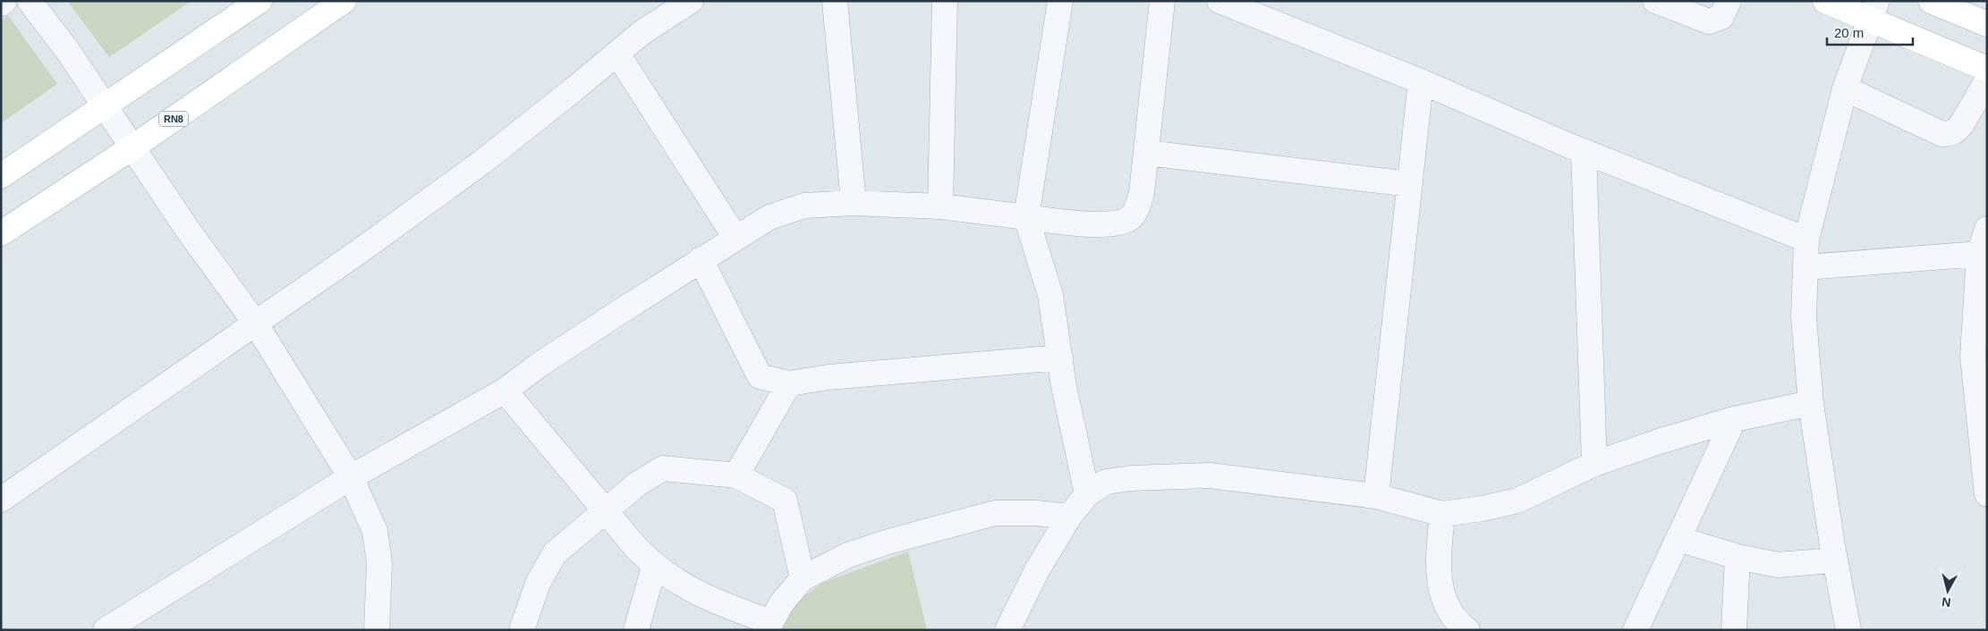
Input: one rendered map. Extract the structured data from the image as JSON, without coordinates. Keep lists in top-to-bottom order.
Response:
{
  "streets": {
    "main road": ["RN8"]
  },
  "scale_bar": "20 m",
  "north": "bottom"
}
